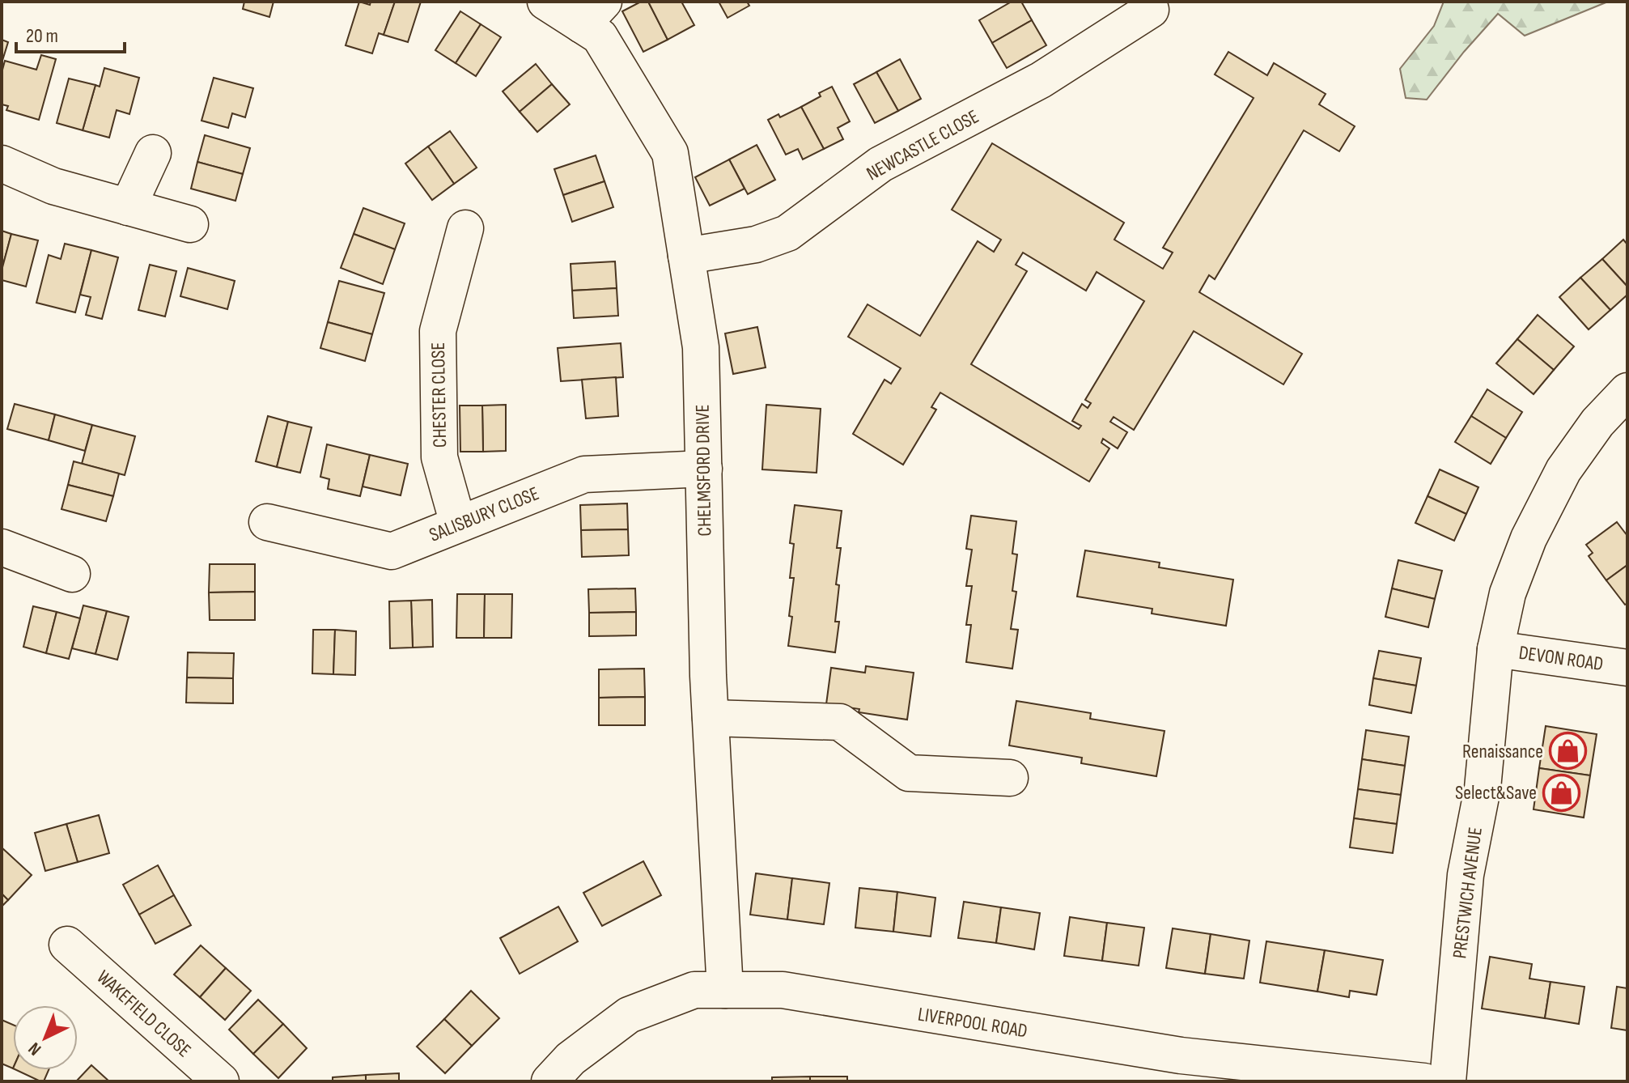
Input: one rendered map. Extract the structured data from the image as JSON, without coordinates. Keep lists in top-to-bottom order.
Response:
{
  "streets": {
    "street": [
      "NEWCASTLE CLOSE",
      "CHESTER CLOSE",
      "CHELMSFORD DRIVE",
      "SALISBURY CLOSE",
      "DEVON ROAD",
      "PRESTWICH AVENUE",
      "WAKEFIELD CLOSE",
      "LIVERPOOL ROAD"
    ]
  },
  "crossings": [
    ["NEWCASTLE CLOSE", "CHELMSFORD DRIVE"],
    ["CHESTER CLOSE", "SALISBURY CLOSE"],
    ["CHELMSFORD DRIVE", "SALISBURY CLOSE"],
    ["CHELMSFORD DRIVE", "LIVERPOOL ROAD"],
    ["DEVON ROAD", "PRESTWICH AVENUE"]
  ],
  "places": {
    "shop": ["Renaissance", "Select&Save"]
  },
  "scale_bar": "20 m",
  "north": "bottom left"
}
